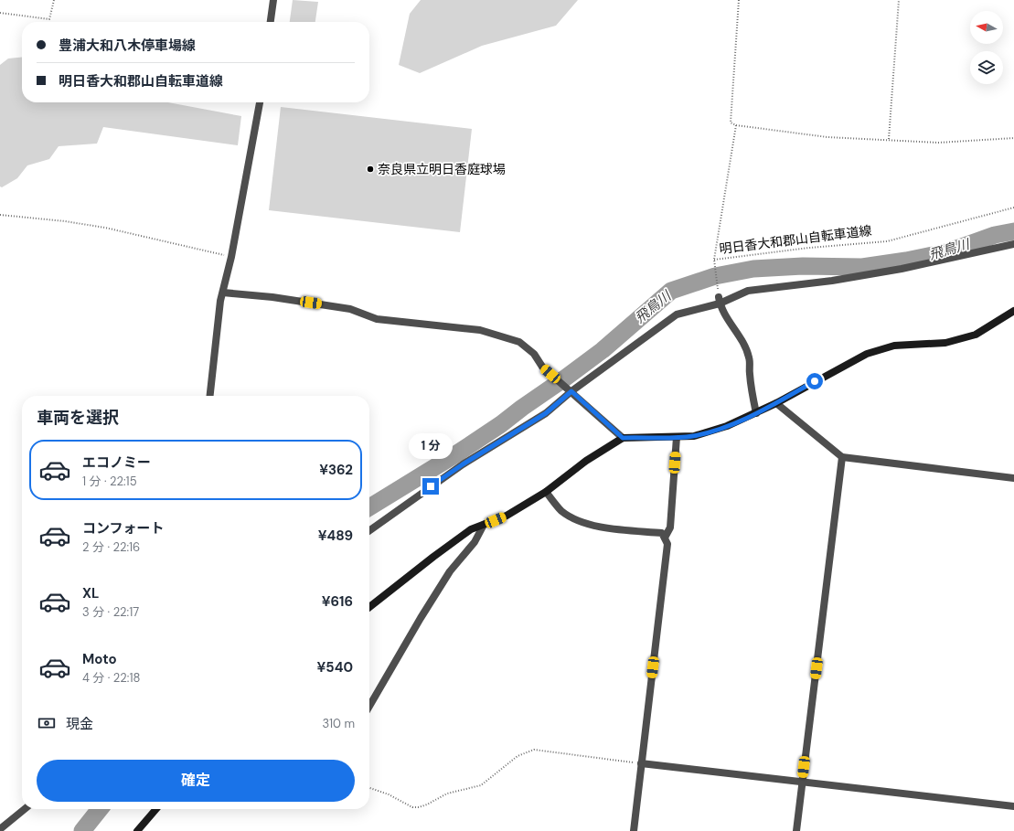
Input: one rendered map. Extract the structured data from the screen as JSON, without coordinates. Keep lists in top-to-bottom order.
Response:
{
  "streets": {
    "path": ["明日香大和郡山自転車道線"]
  },
  "water": ["飛鳥川"],
  "places": ["奈良県立明日香庭球場"],
  "north": "left",
  "page": {
    "banner": ["豊浦大和八木停車場線", "明日香大和郡山自転車道線"],
    "heading": "車両を選択",
    "bubble": "1 分",
    "list": [
      {
        "name": "エコノミー",
        "note": "1 分 · 22:15",
        "value": "¥362"
      },
      {
        "name": "コンフォート",
        "note": "2 分 · 22:16",
        "value": "¥489"
      },
      {
        "name": "XL",
        "note": "3 分 · 22:17",
        "value": "¥616"
      },
      {
        "name": "Moto",
        "note": "4 分 · 22:18",
        "value": "¥540"
      }
    ],
    "pay": ["現金", "310 m"],
    "buttons": "確定"
  }
}
